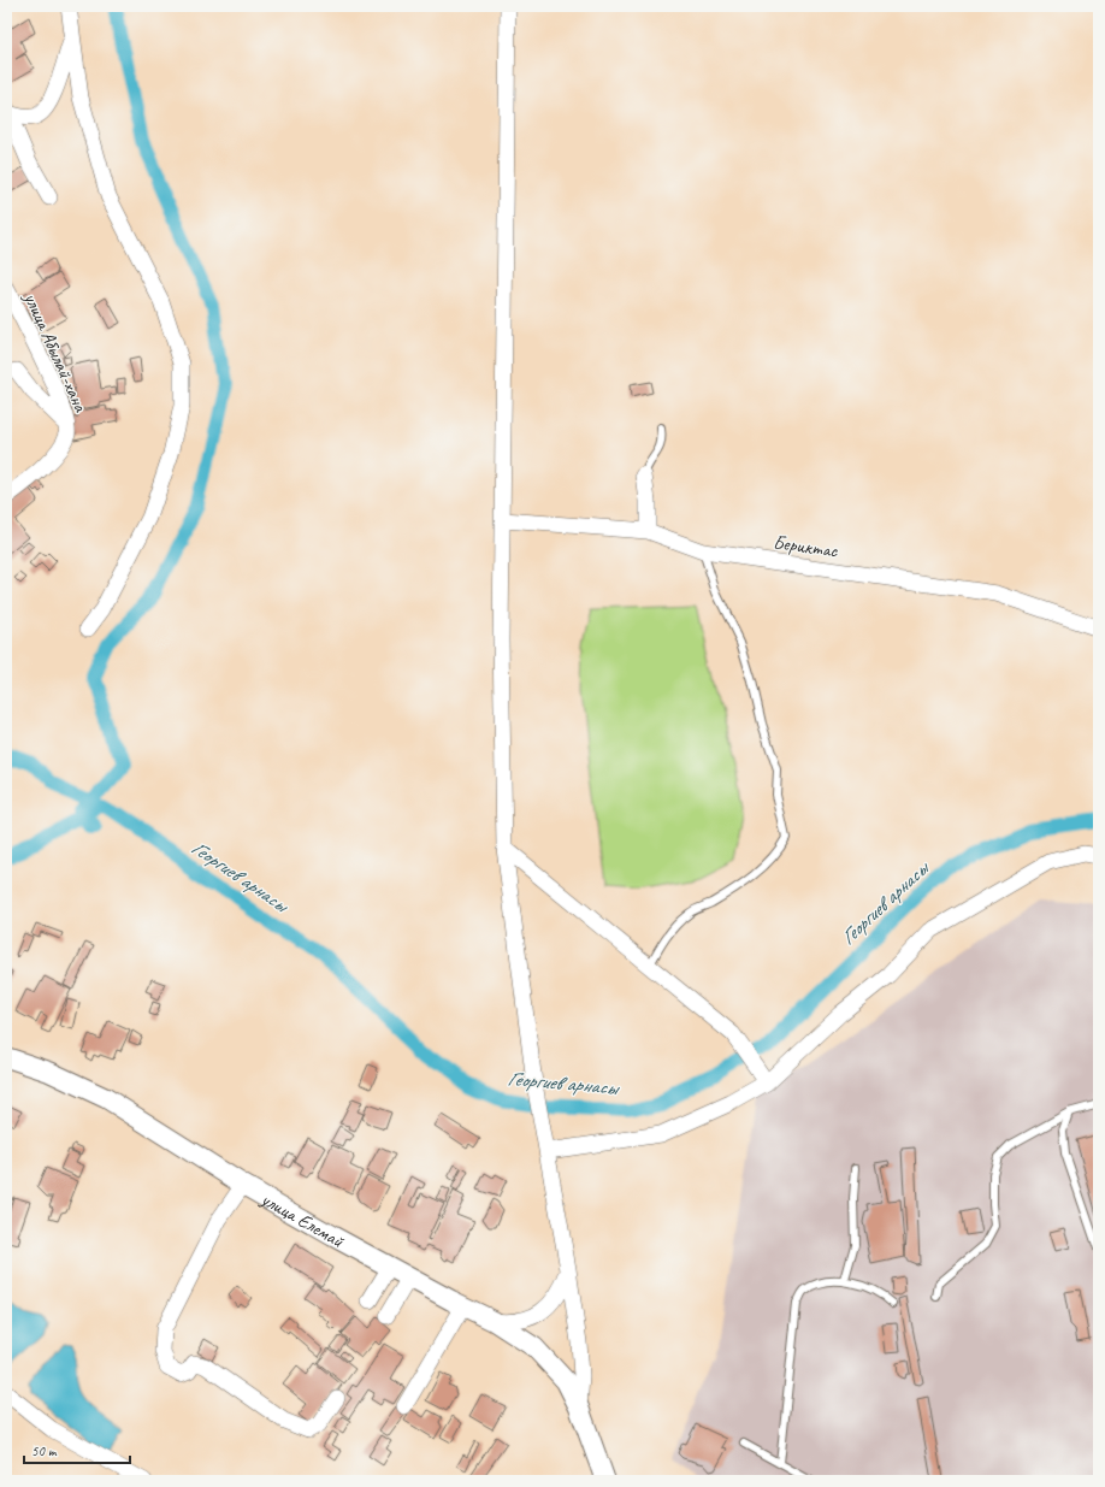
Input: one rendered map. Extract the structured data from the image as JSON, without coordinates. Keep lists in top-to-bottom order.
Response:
{
  "streets": {
    "street": ["улица Абылай-хана", "Бериктас", "улица Елемай"]
  },
  "water": ["Георгиев арнасы"],
  "scale_bar": "50 m"
}
